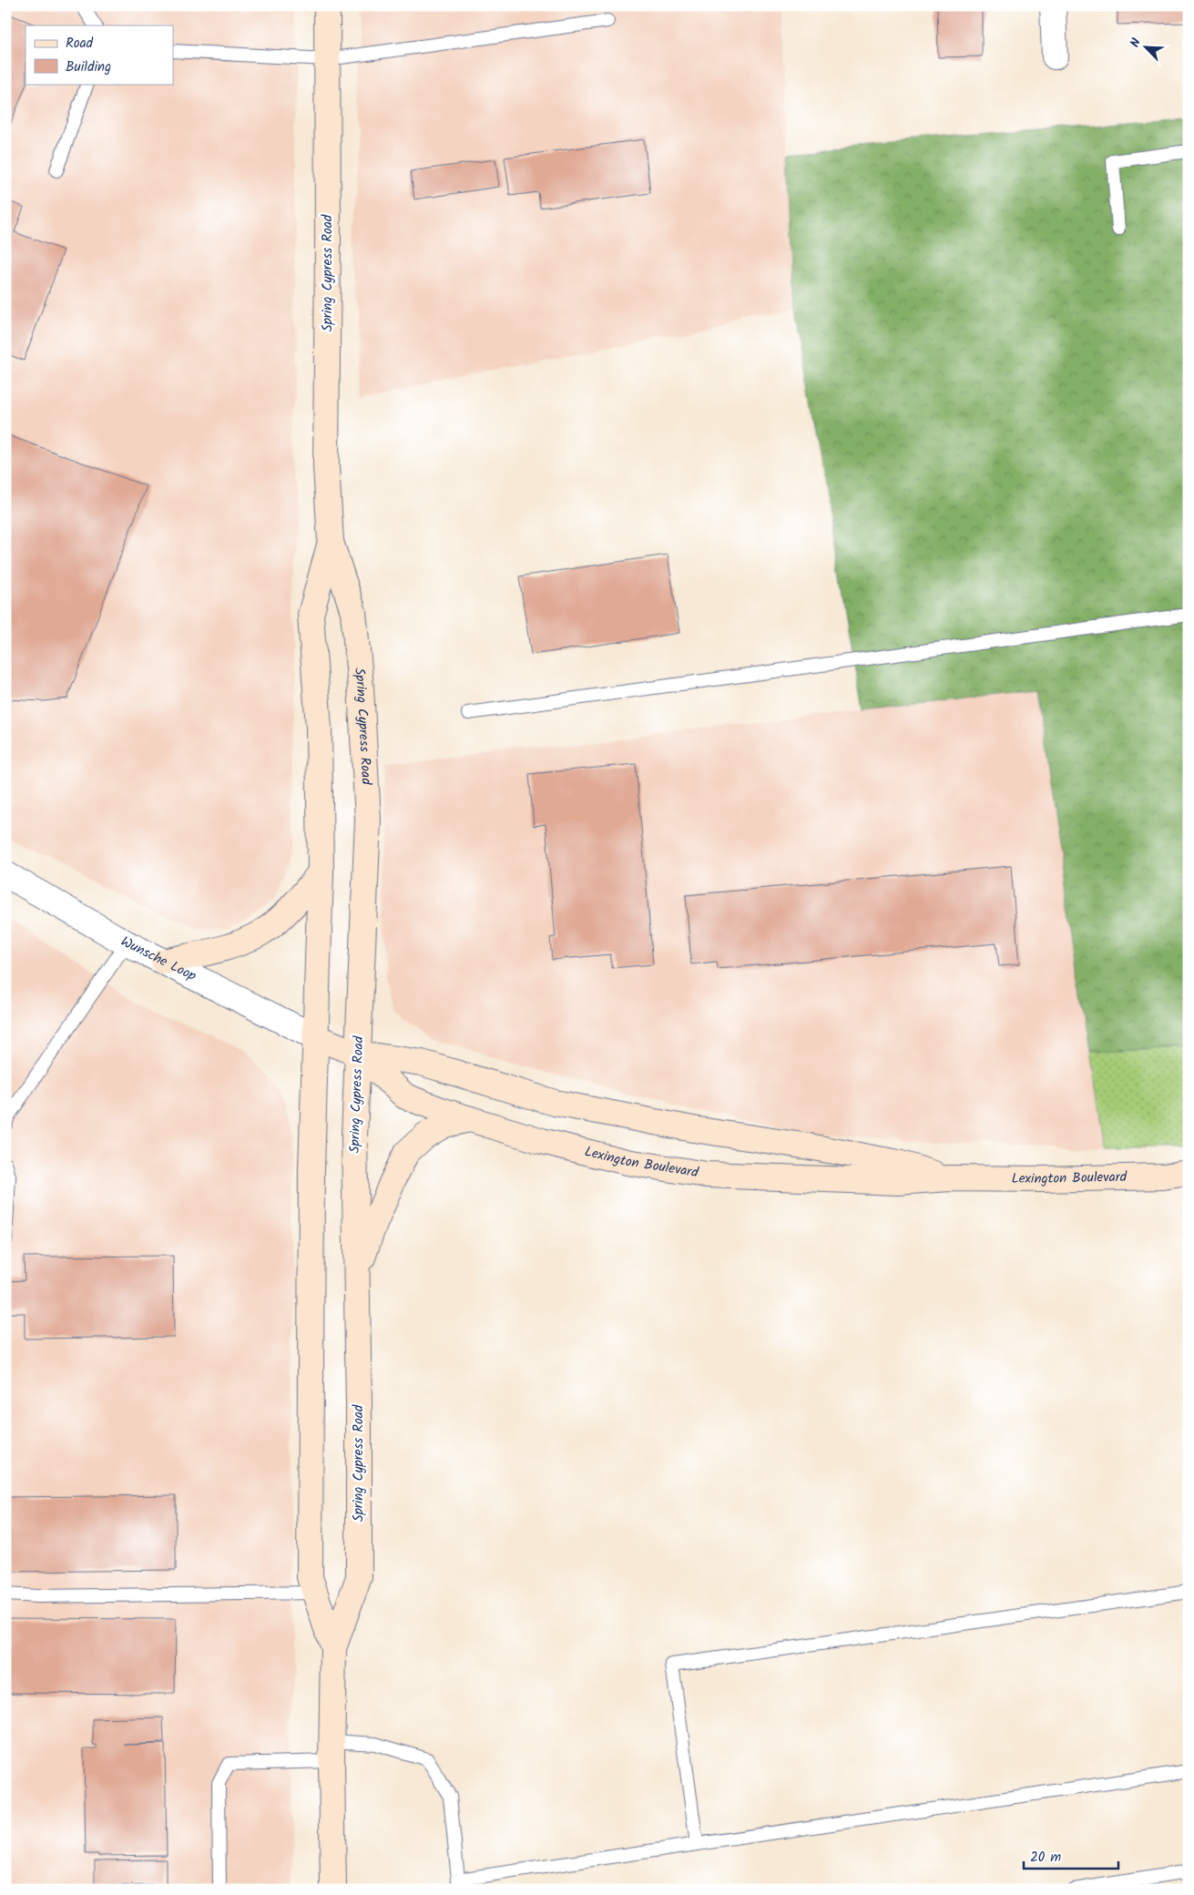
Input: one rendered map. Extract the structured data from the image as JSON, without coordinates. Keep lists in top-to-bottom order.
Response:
{
  "streets": {
    "main road": ["Spring Cypress Road", "Lexington Boulevard"],
    "street": ["Wunsche Loop"]
  },
  "crossings": [
    ["Spring Cypress Road", "Wunsche Loop"],
    ["Spring Cypress Road", "Lexington Boulevard"],
    ["Wunsche Loop", "Lexington Boulevard"]
  ],
  "legend": ["Road", "Building"],
  "scale_bar": "20 m",
  "north": "top left"
}
